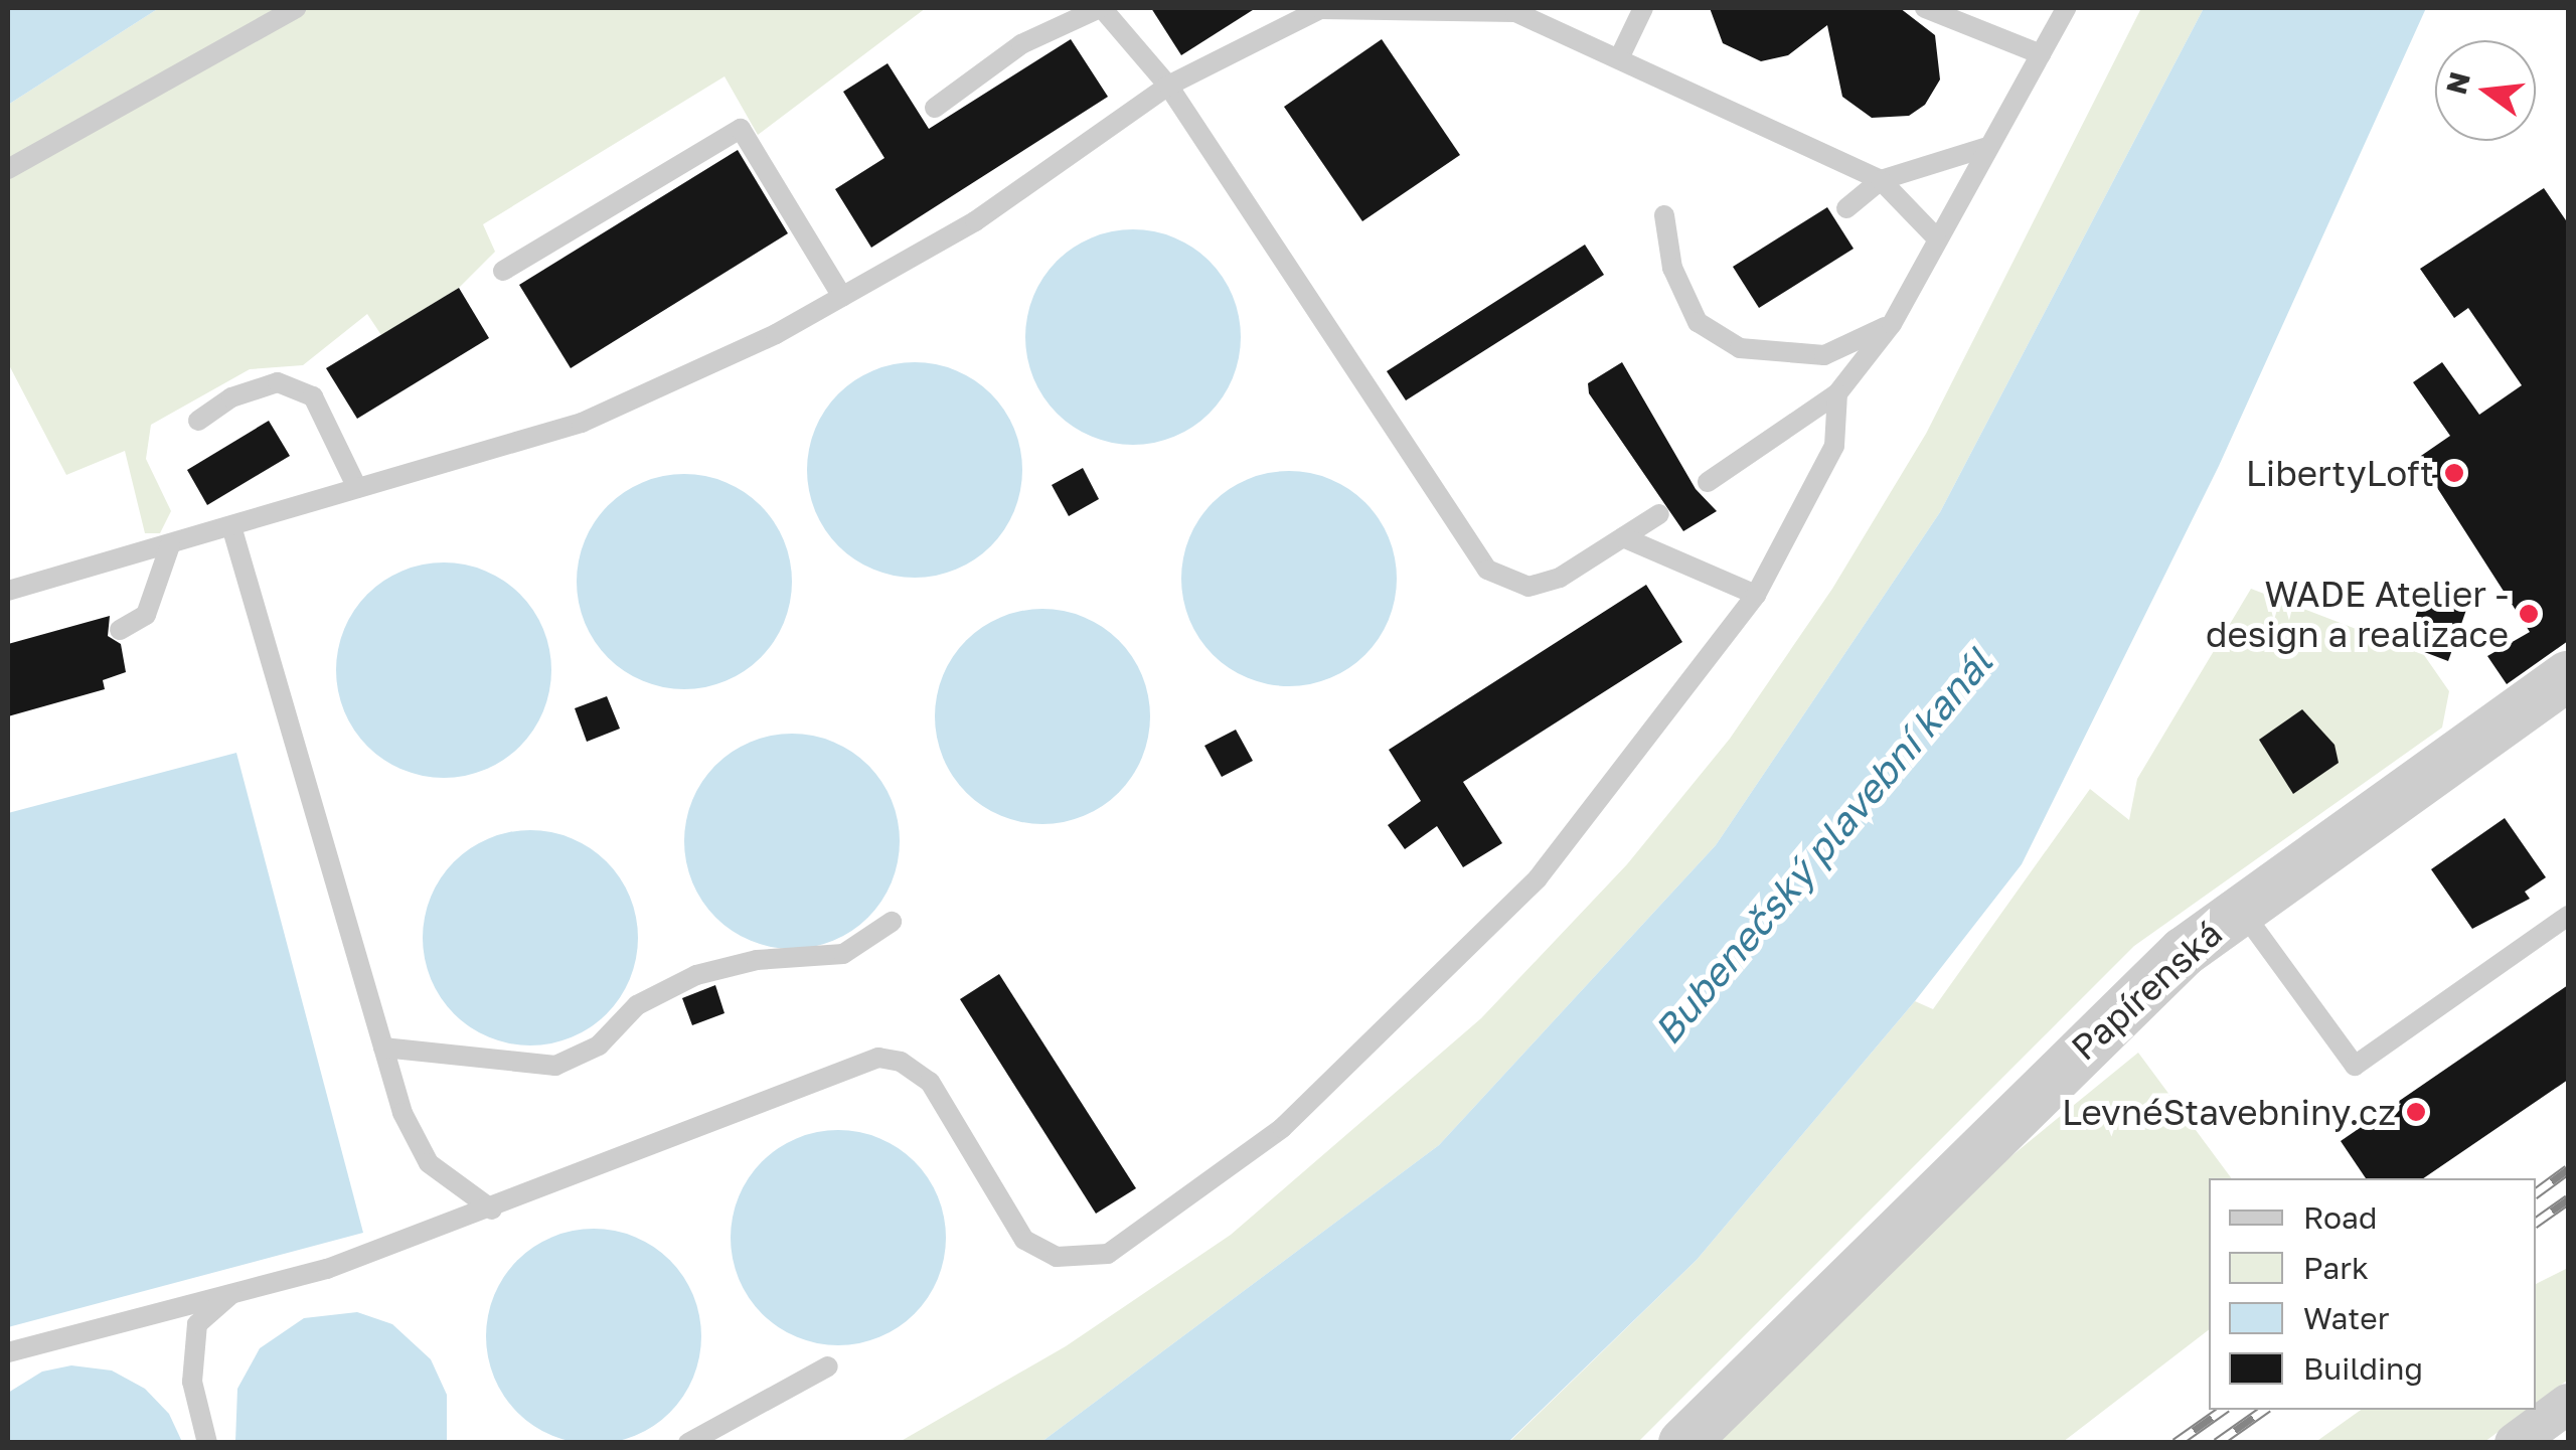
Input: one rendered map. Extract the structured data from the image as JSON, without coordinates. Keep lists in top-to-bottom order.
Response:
{
  "streets": {
    "street": ["Papírenská"]
  },
  "water": ["Bubenečský plavební kanál"],
  "places": ["LibertyLoft", "WADE Atelier - design a realizace", "LevnéStavebniny.cz"],
  "legend": [
    "Road",
    "Park",
    "Water",
    "Building"
  ],
  "north": "left"
}
